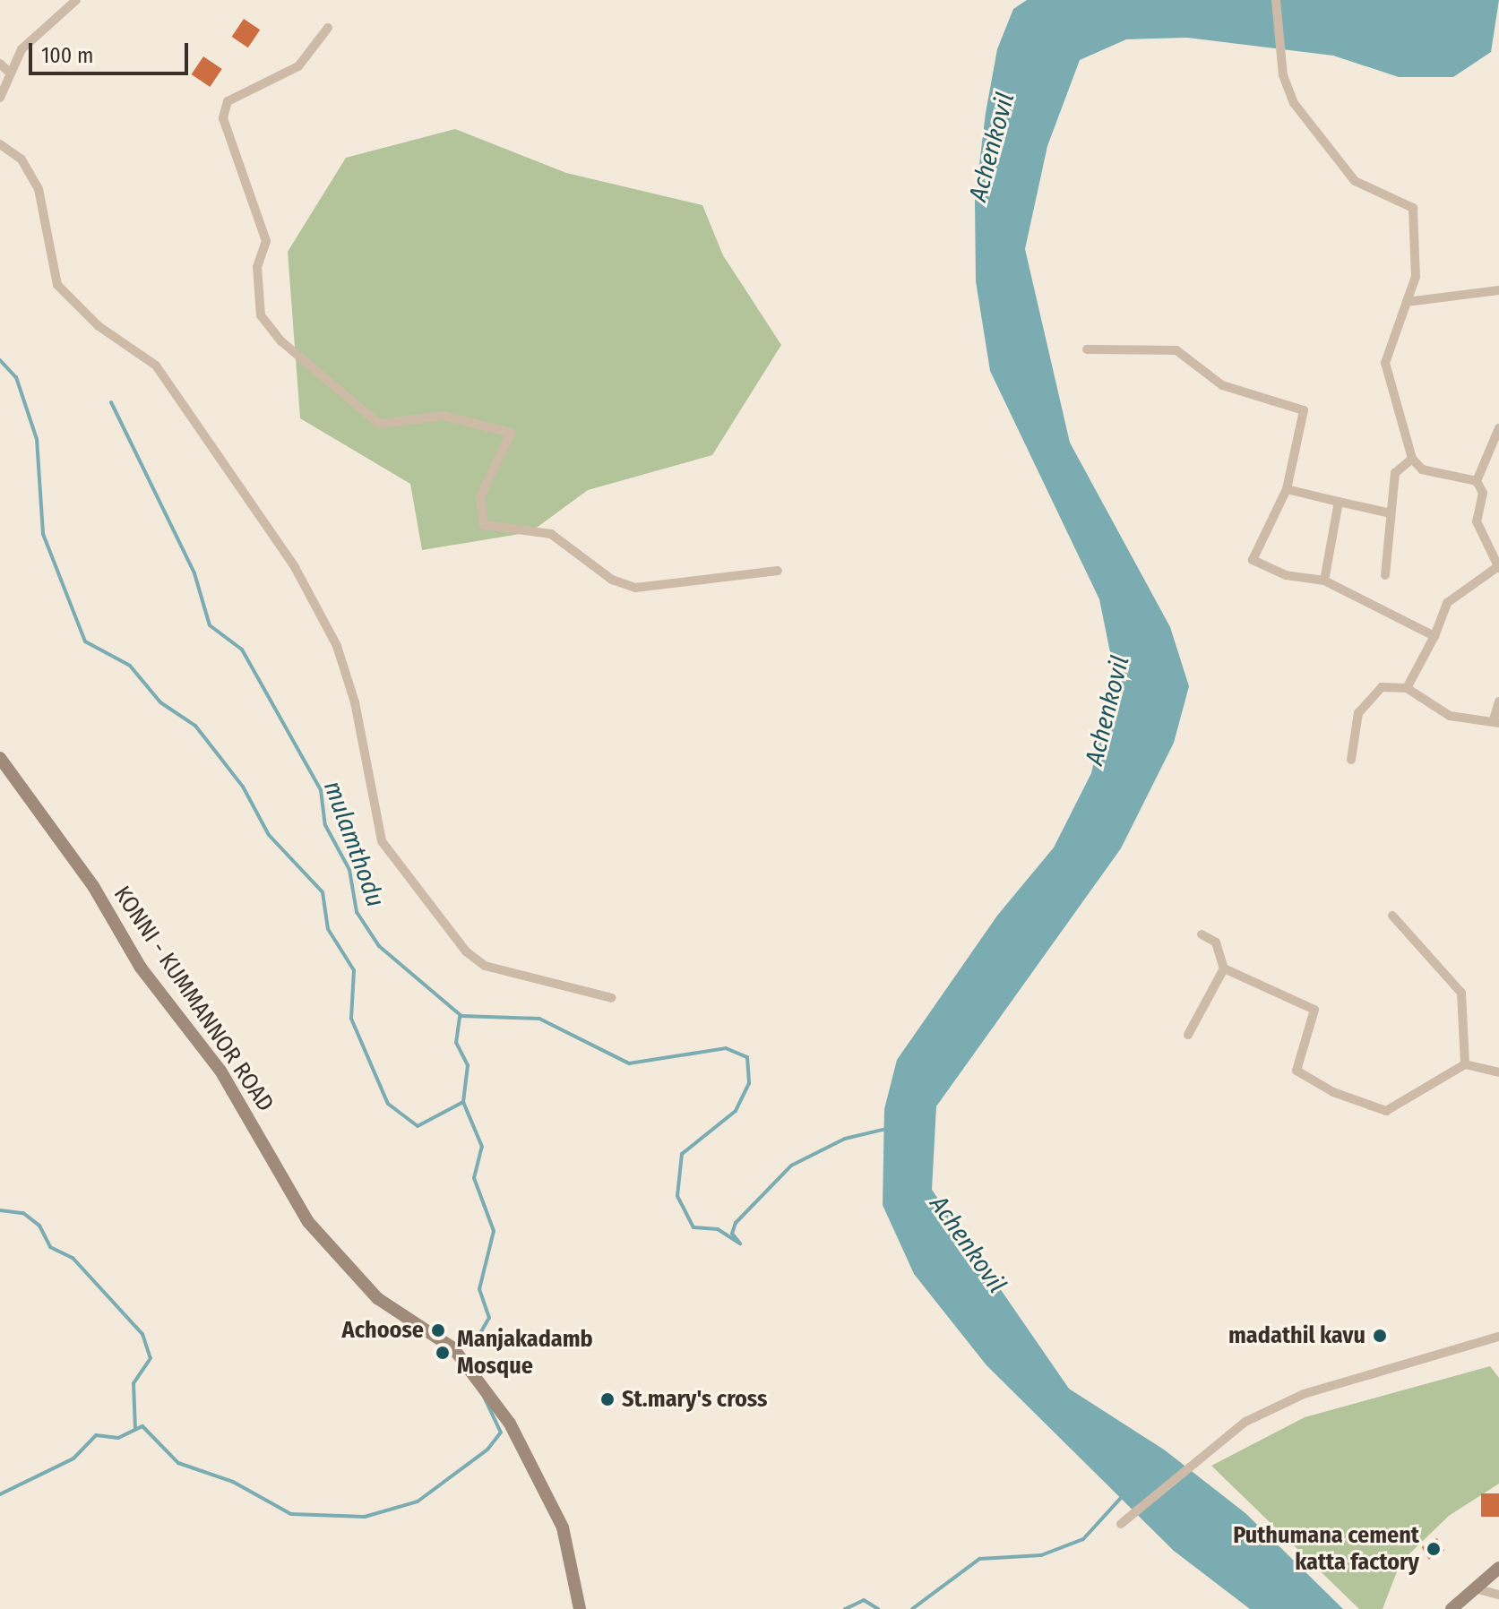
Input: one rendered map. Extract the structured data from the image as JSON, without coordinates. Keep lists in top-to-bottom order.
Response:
{
  "streets": {
    "main road": ["KONNI - KUMMANNOR ROAD"]
  },
  "water": ["Achenkovil", "mulamthodu"],
  "places": [
    "Achoose",
    "madathil kavu",
    "Manjakadamb Mosque",
    "St.mary's cross",
    "Puthumana cement katta factory"
  ],
  "scale_bar": "100 m"
}
